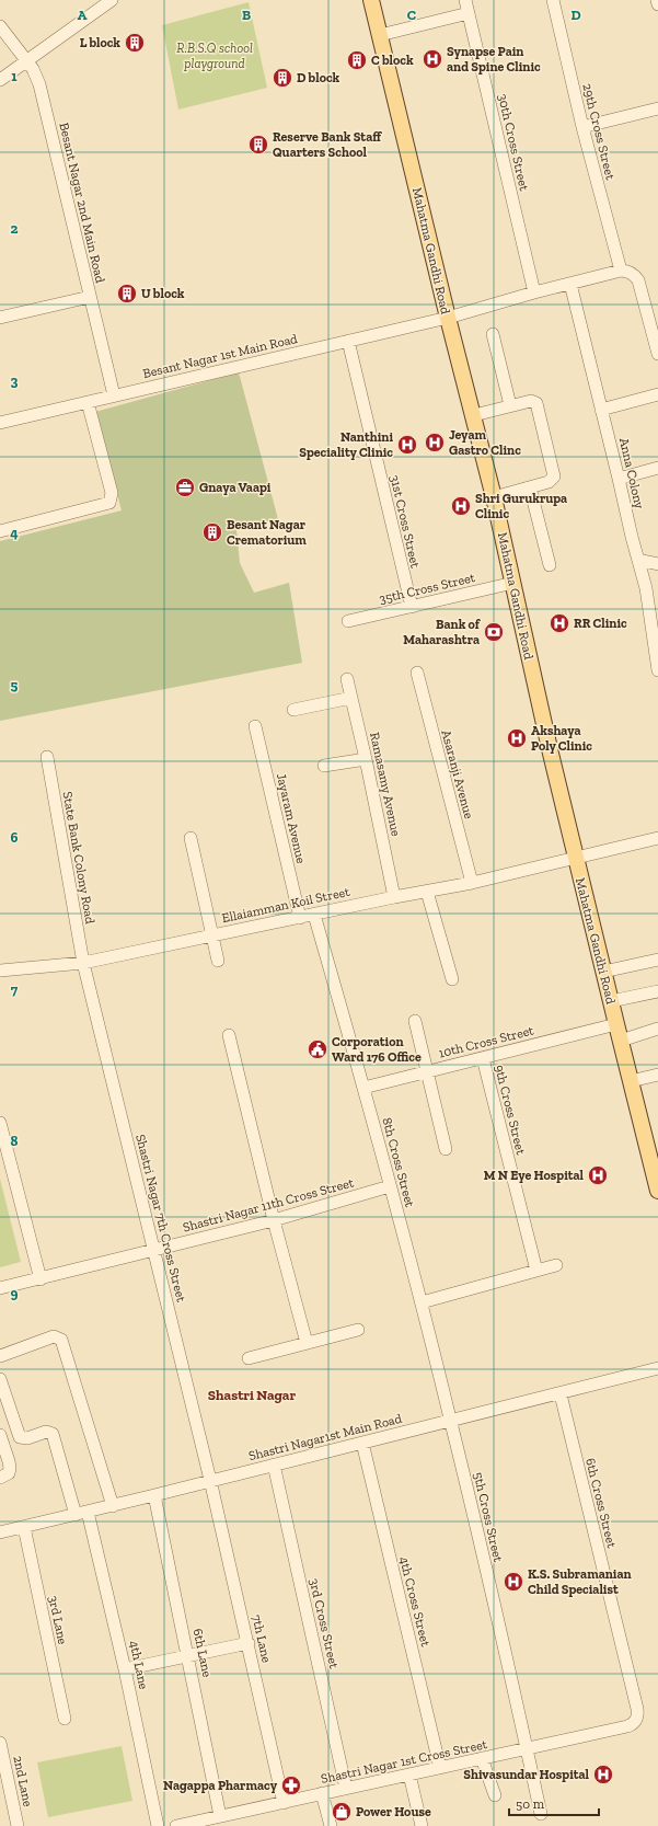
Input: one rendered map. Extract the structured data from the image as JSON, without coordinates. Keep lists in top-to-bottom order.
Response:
{
  "streets": {
    "main road": ["Mahatma Gandhi Road"],
    "street": [
      "29th Cross Street",
      "30th Cross Street",
      "Besant Nagar 2nd Main Road",
      "Besant Nagar 1st Main Road",
      "Anna Colony",
      "31st Cross Street",
      "35th Cross Street",
      "Asaranji Avenue",
      "Ramasamy Avenue",
      "Jayaram Avenue",
      "State Bank Colony Road",
      "Ellaiamman Koil Street",
      "10th Cross Street",
      "9th Cross Street",
      "8th Cross Street",
      "Shastri Nagar 11th Cross Street",
      "Shastri Nagar 7th Cross Street",
      "Shastri Nagar1st Main Road",
      "6th Cross Street",
      "5th Cross Street",
      "4th Cross Street",
      "3rd Lane",
      "3rd Cross Street",
      "7th Lane",
      "6th Lane",
      "4th Lane",
      "Shastri Nagar 1st Cross Street",
      "2nd Lane"
    ]
  },
  "crossings": [
    ["29th Cross Street", "Besant Nagar 1st Main Road"],
    ["30th Cross Street", "Besant Nagar 1st Main Road"],
    ["Besant Nagar 2nd Main Road", "Besant Nagar 1st Main Road"],
    ["Mahatma Gandhi Road", "Besant Nagar 1st Main Road"],
    ["Mahatma Gandhi Road", "35th Cross Street"],
    ["Mahatma Gandhi Road", "Ellaiamman Koil Street"],
    ["Mahatma Gandhi Road", "10th Cross Street"],
    ["Besant Nagar 1st Main Road", "Anna Colony"],
    ["Besant Nagar 1st Main Road", "31st Cross Street"],
    ["31st Cross Street", "35th Cross Street"],
    ["Asaranji Avenue", "Ellaiamman Koil Street"],
    ["Ramasamy Avenue", "Ellaiamman Koil Street"],
    ["Jayaram Avenue", "Ellaiamman Koil Street"],
    ["State Bank Colony Road", "Ellaiamman Koil Street"],
    ["State Bank Colony Road", "Shastri Nagar 7th Cross Street"],
    ["Ellaiamman Koil Street", "8th Cross Street"],
    ["Ellaiamman Koil Street", "Shastri Nagar 7th Cross Street"],
    ["10th Cross Street", "9th Cross Street"],
    ["10th Cross Street", "8th Cross Street"],
    ["8th Cross Street", "Shastri Nagar 11th Cross Street"],
    ["8th Cross Street", "Shastri Nagar1st Main Road"],
    ["8th Cross Street", "5th Cross Street"],
    ["Shastri Nagar 11th Cross Street", "Shastri Nagar 7th Cross Street"],
    ["Shastri Nagar 7th Cross Street", "Shastri Nagar1st Main Road"],
    ["Shastri Nagar 7th Cross Street", "7th Lane"],
    ["Shastri Nagar1st Main Road", "6th Cross Street"],
    ["Shastri Nagar1st Main Road", "5th Cross Street"],
    ["Shastri Nagar1st Main Road", "4th Cross Street"],
    ["Shastri Nagar1st Main Road", "3rd Lane"],
    ["Shastri Nagar1st Main Road", "3rd Cross Street"],
    ["Shastri Nagar1st Main Road", "7th Lane"],
    ["Shastri Nagar1st Main Road", "6th Lane"],
    ["Shastri Nagar1st Main Road", "4th Lane"],
    ["6th Cross Street", "Shastri Nagar 1st Cross Street"],
    ["5th Cross Street", "Shastri Nagar 1st Cross Street"],
    ["4th Cross Street", "Shastri Nagar 1st Cross Street"],
    ["3rd Cross Street", "Shastri Nagar 1st Cross Street"],
    ["7th Lane", "Shastri Nagar 1st Cross Street"],
    ["6th Lane", "Shastri Nagar 1st Cross Street"]
  ],
  "districts": ["Shastri Nagar"],
  "parks": ["R.B.S.Q school playground"],
  "places": {
    "building": [
      "L block",
      "C block",
      "D block",
      "Reserve Bank Staff Quarters School",
      "U block",
      "Besant Nagar Crematorium"
    ],
    "hospital": [
      "Synapse Pain and Spine Clinic",
      "Jeyam Gastro Clinc",
      "Nanthini Speciality Clinic",
      "Shri Gurukrupa Clinic",
      "RR Clinic",
      "Akshaya Poly Clinic",
      "M N Eye Hospital",
      "K.S. Subramanian Child Specialist",
      "Shivasundar Hospital"
    ],
    "office": ["Gnaya Vaapi"],
    "bank": ["Bank of Maharashtra"],
    "public building": ["Corporation Ward 176 Office"],
    "pharmacy": ["Nagappa Pharmacy"],
    "shop": ["Power House"]
  },
  "scale_bar": "50 m",
  "grid": {
    "columns": [
      "A",
      "B",
      "C",
      "D"
    ],
    "rows": [
      "1",
      "2",
      "3",
      "4",
      "5",
      "6",
      "7",
      "8",
      "9"
    ]
  }
}
